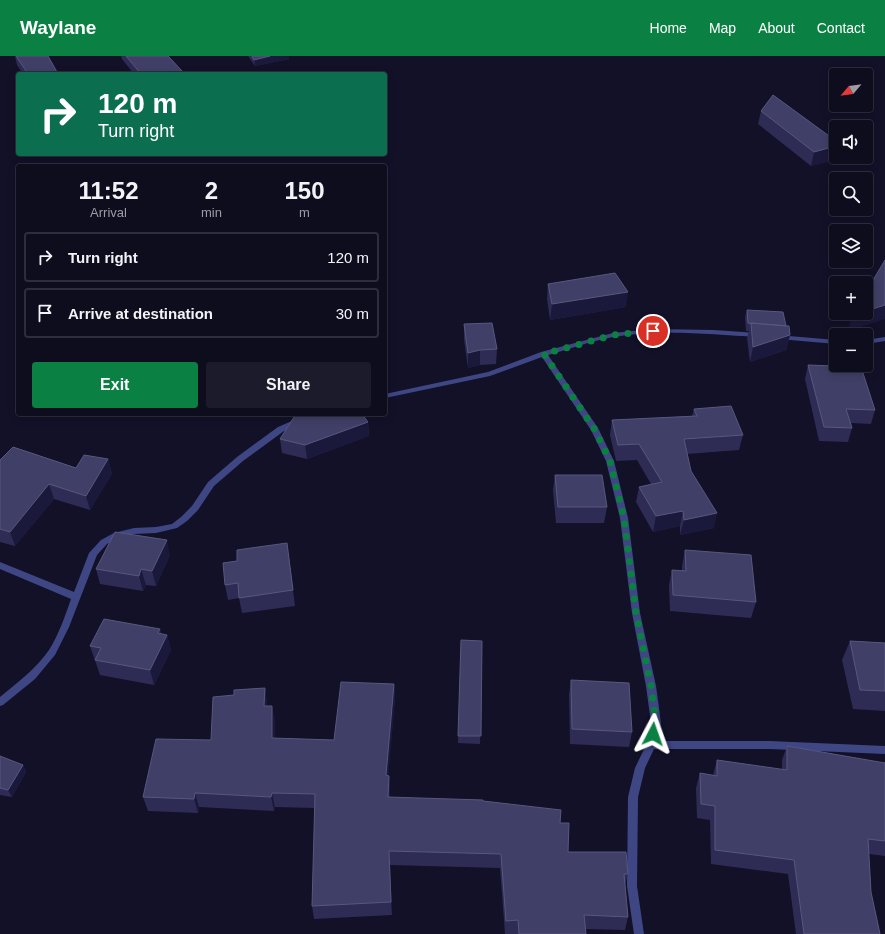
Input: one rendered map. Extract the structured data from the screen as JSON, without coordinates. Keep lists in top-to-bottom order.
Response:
{
  "north": "bottom left",
  "page": {
    "header": "Waylane",
    "nav": [
      "Home",
      "Map",
      "About",
      "Contact"
    ],
    "map_buttons": ["+", "−"],
    "turn": ["120 m", "Turn right"],
    "eta": [
      "11:52",
      "Arrival",
      "2",
      "min",
      "150",
      "m"
    ],
    "list": [
      {
        "name": "Turn right",
        "value": "120 m"
      },
      {
        "name": "Arrive at destination",
        "value": "30 m"
      }
    ],
    "buttons": ["Exit", "Share"]
  }
}
